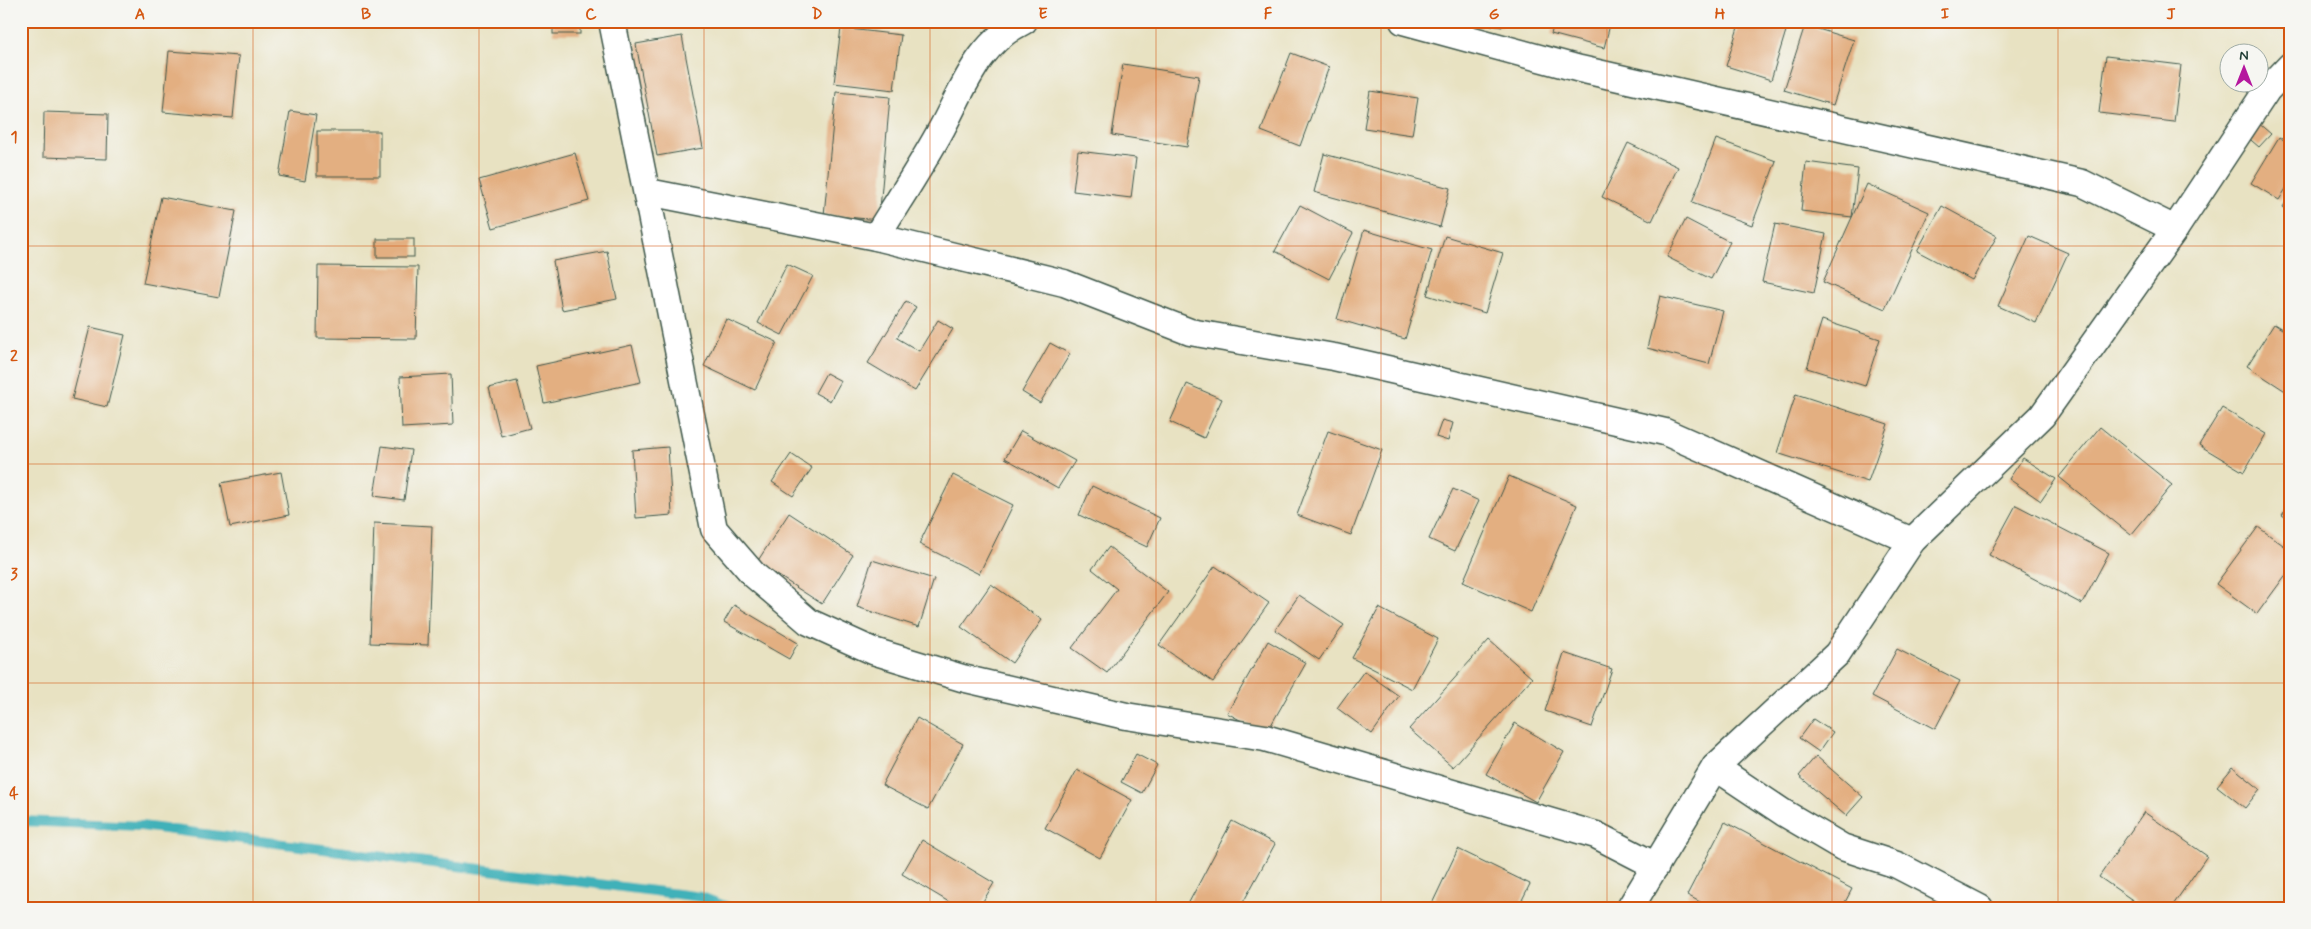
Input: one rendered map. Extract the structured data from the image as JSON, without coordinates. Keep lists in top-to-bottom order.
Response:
{
  "north": "top",
  "grid": {
    "columns": [
      "A",
      "B",
      "C",
      "D",
      "E",
      "F",
      "G",
      "H",
      "I",
      "J"
    ],
    "rows": [
      "1",
      "2",
      "3",
      "4"
    ]
  }
}
